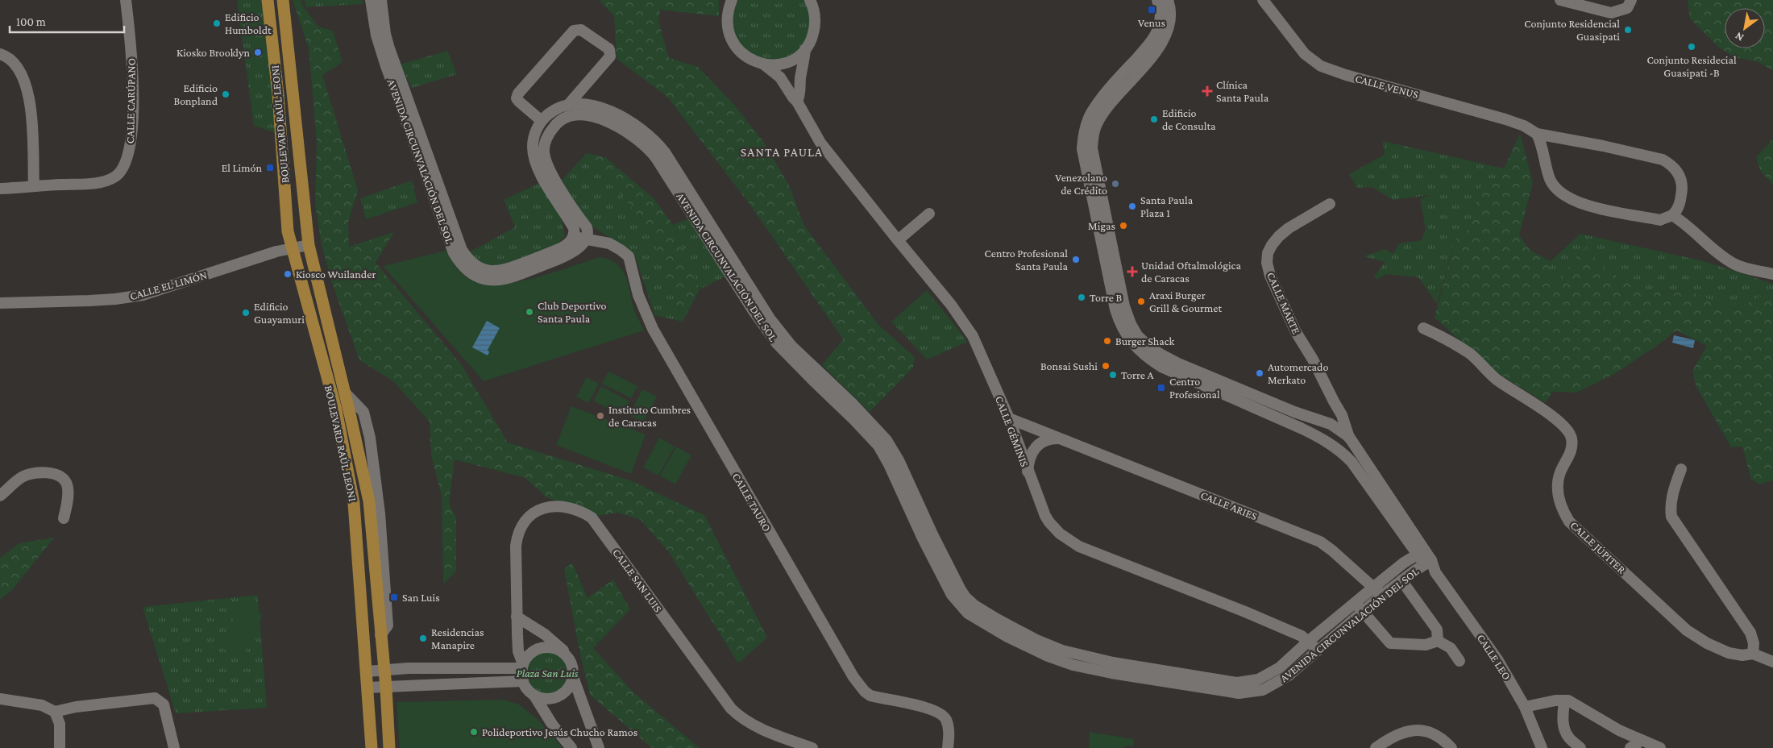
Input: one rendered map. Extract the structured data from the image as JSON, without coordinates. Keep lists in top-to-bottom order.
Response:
{
  "streets": {
    "main road": ["BOULEVARD RAÚL LEONI"],
    "street": [
      "CALLE VENUS",
      "CALLE CARÚPANO",
      "AVENIDA CIRCUNVALACIÓN DEL SOL",
      "CALLE EL LIMÓN",
      "CALLE MARTE",
      "CALLE GÉMINIS",
      "CALLE TAURO",
      "CALLE ARIES",
      "CALLE JÚPITER",
      "CALLE SAN LUIS",
      "CALLE LEO"
    ]
  },
  "crossings": [
    ["BOULEVARD RAÚL LEONI", "CALLE EL LIMÓN"],
    ["AVENIDA CIRCUNVALACIÓN DEL SOL", "CALLE MARTE"],
    ["AVENIDA CIRCUNVALACIÓN DEL SOL", "CALLE GÉMINIS"],
    ["AVENIDA CIRCUNVALACIÓN DEL SOL", "CALLE TAURO"],
    ["AVENIDA CIRCUNVALACIÓN DEL SOL", "CALLE ARIES"],
    ["AVENIDA CIRCUNVALACIÓN DEL SOL", "CALLE LEO"],
    ["CALLE GÉMINIS", "CALLE ARIES"]
  ],
  "districts": ["SANTA PAULA"],
  "parks": ["Plaza San Luis"],
  "places": {
    "transit": [
      "Venus",
      "El Limón",
      "Centro Profesional",
      "San Luis"
    ],
    "other": [
      "Edificio Humboldt",
      "Conjunto Residencial Guasipati",
      "Conjunto Residecial Guasipati -B",
      "Kiosko Brooklyn",
      "Edificio Bonpland",
      "Edificio de Consulta",
      "Venezolano de Crédito",
      "Santa Paula Plaza 1",
      "Migas",
      "Centro Profesional Santa Paula",
      "Kiosco Wuilander",
      "Torre B",
      "Araxi Burger Grill & Gourmet",
      "Club Deportivo Santa Paula",
      "Edificio Guayamuri",
      "Burger Shack",
      "Bonsai Sushi",
      "Automercado Merkato",
      "Torre A",
      "Instituto Cumbres de Caracas",
      "Residencias Manapire",
      "Polideportivo Jesús Chucho Ramos"
    ],
    "health": ["Clínica Santa Paula", "Unidad Oftalmológica de Caracas"]
  },
  "scale_bar": "100 m",
  "north": "bottom left"
}
